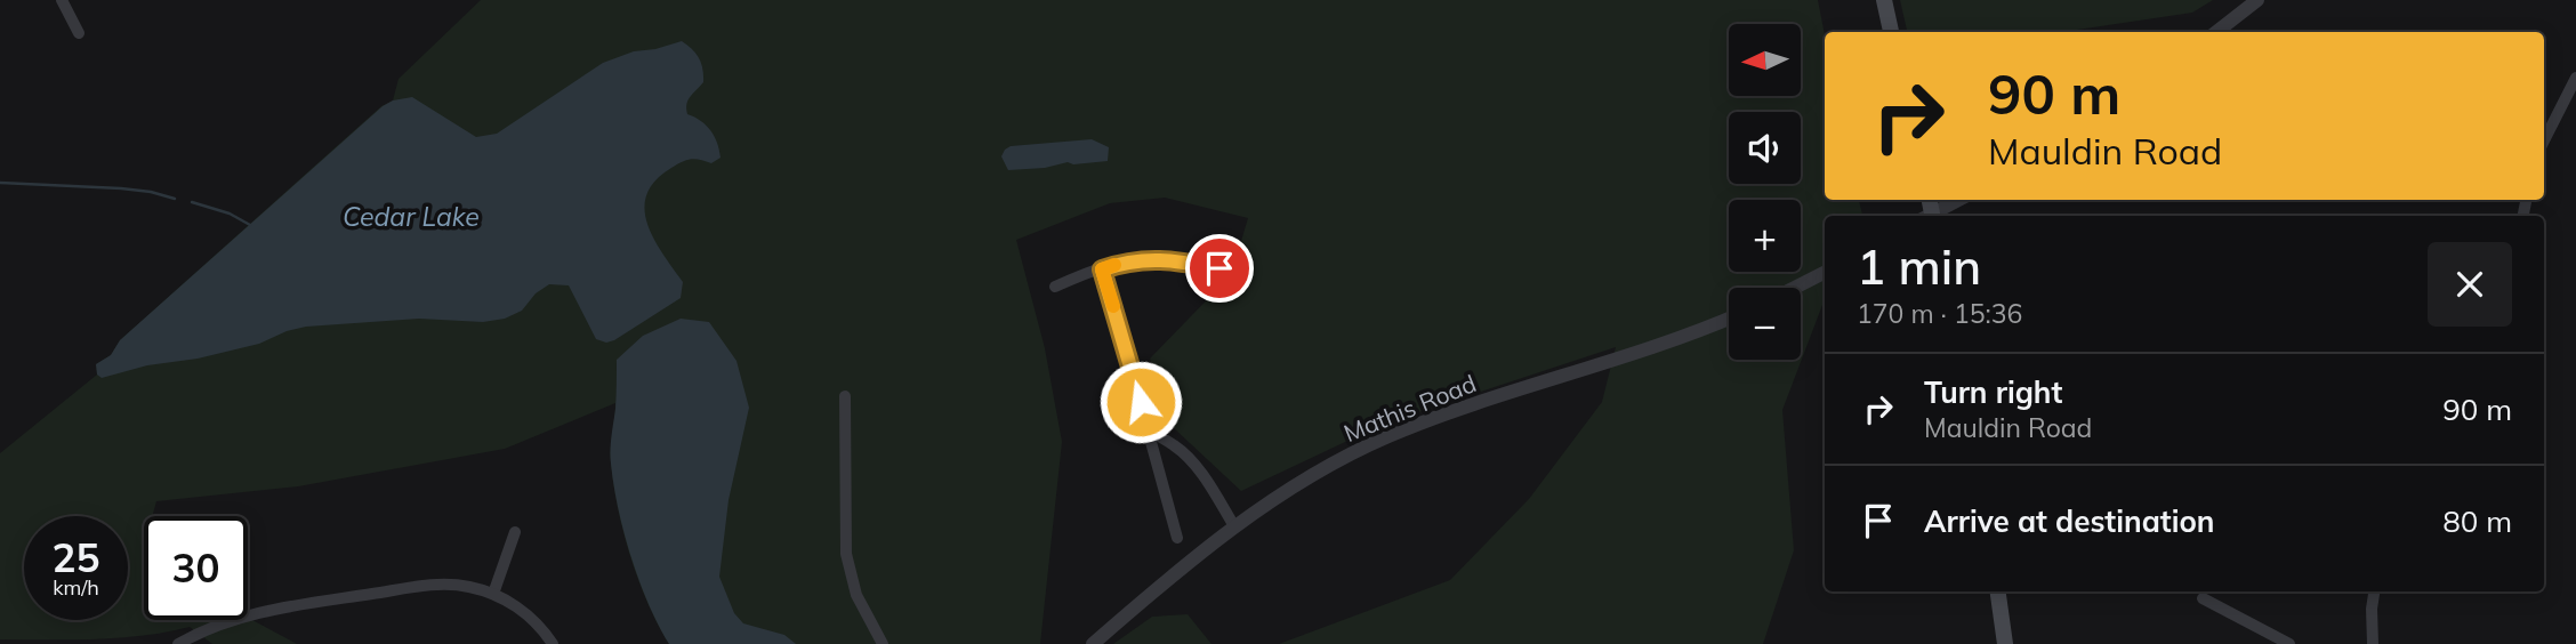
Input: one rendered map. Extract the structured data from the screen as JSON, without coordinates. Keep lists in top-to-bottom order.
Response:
{
  "streets": {
    "street": ["Mathis Road"]
  },
  "water": ["Cedar Lake"],
  "north": "left",
  "page": {
    "map_buttons": ["+", "−"],
    "turn": ["90 m", "Mauldin Road"],
    "heading": ["1 min", "170 m · 15:36"],
    "list": [
      {
        "name": "Turn right",
        "note": "Mauldin Road",
        "value": "90 m"
      },
      {
        "name": "Arrive at destination",
        "value": "80 m"
      }
    ],
    "speed": "25 km/h",
    "limit": "30"
  }
}
